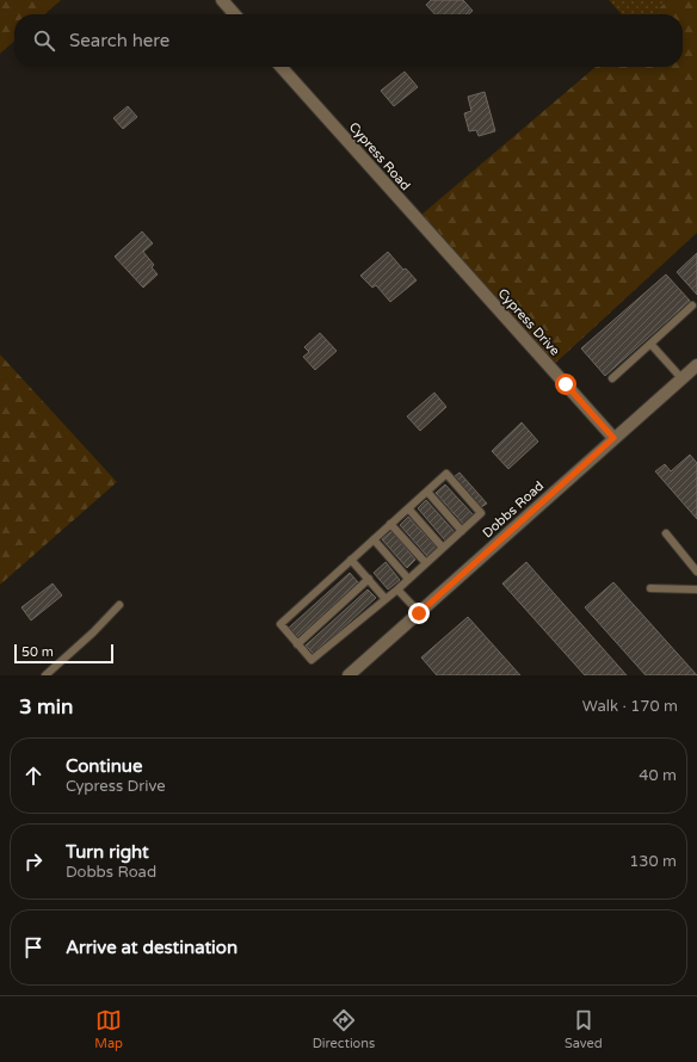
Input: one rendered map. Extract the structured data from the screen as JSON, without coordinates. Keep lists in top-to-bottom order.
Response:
{
  "streets": {
    "street": ["Cypress Road", "Cypress Drive", "Dobbs Road"]
  },
  "crossings": [
    ["Cypress Road", "Cypress Drive"],
    ["Cypress Drive", "Dobbs Road"]
  ],
  "scale_bar": "50 m",
  "page": {
    "search": "Search here",
    "scale": "50 m",
    "heading": ["3 min", "Walk · 170 m"],
    "list": [
      ["Continue", "Cypress Drive", "40 m"],
      ["Turn right", "Dobbs Road", "130 m"],
      "Arrive at destination"
    ],
    "nav": ["Map", "Directions", "Saved"]
  }
}
